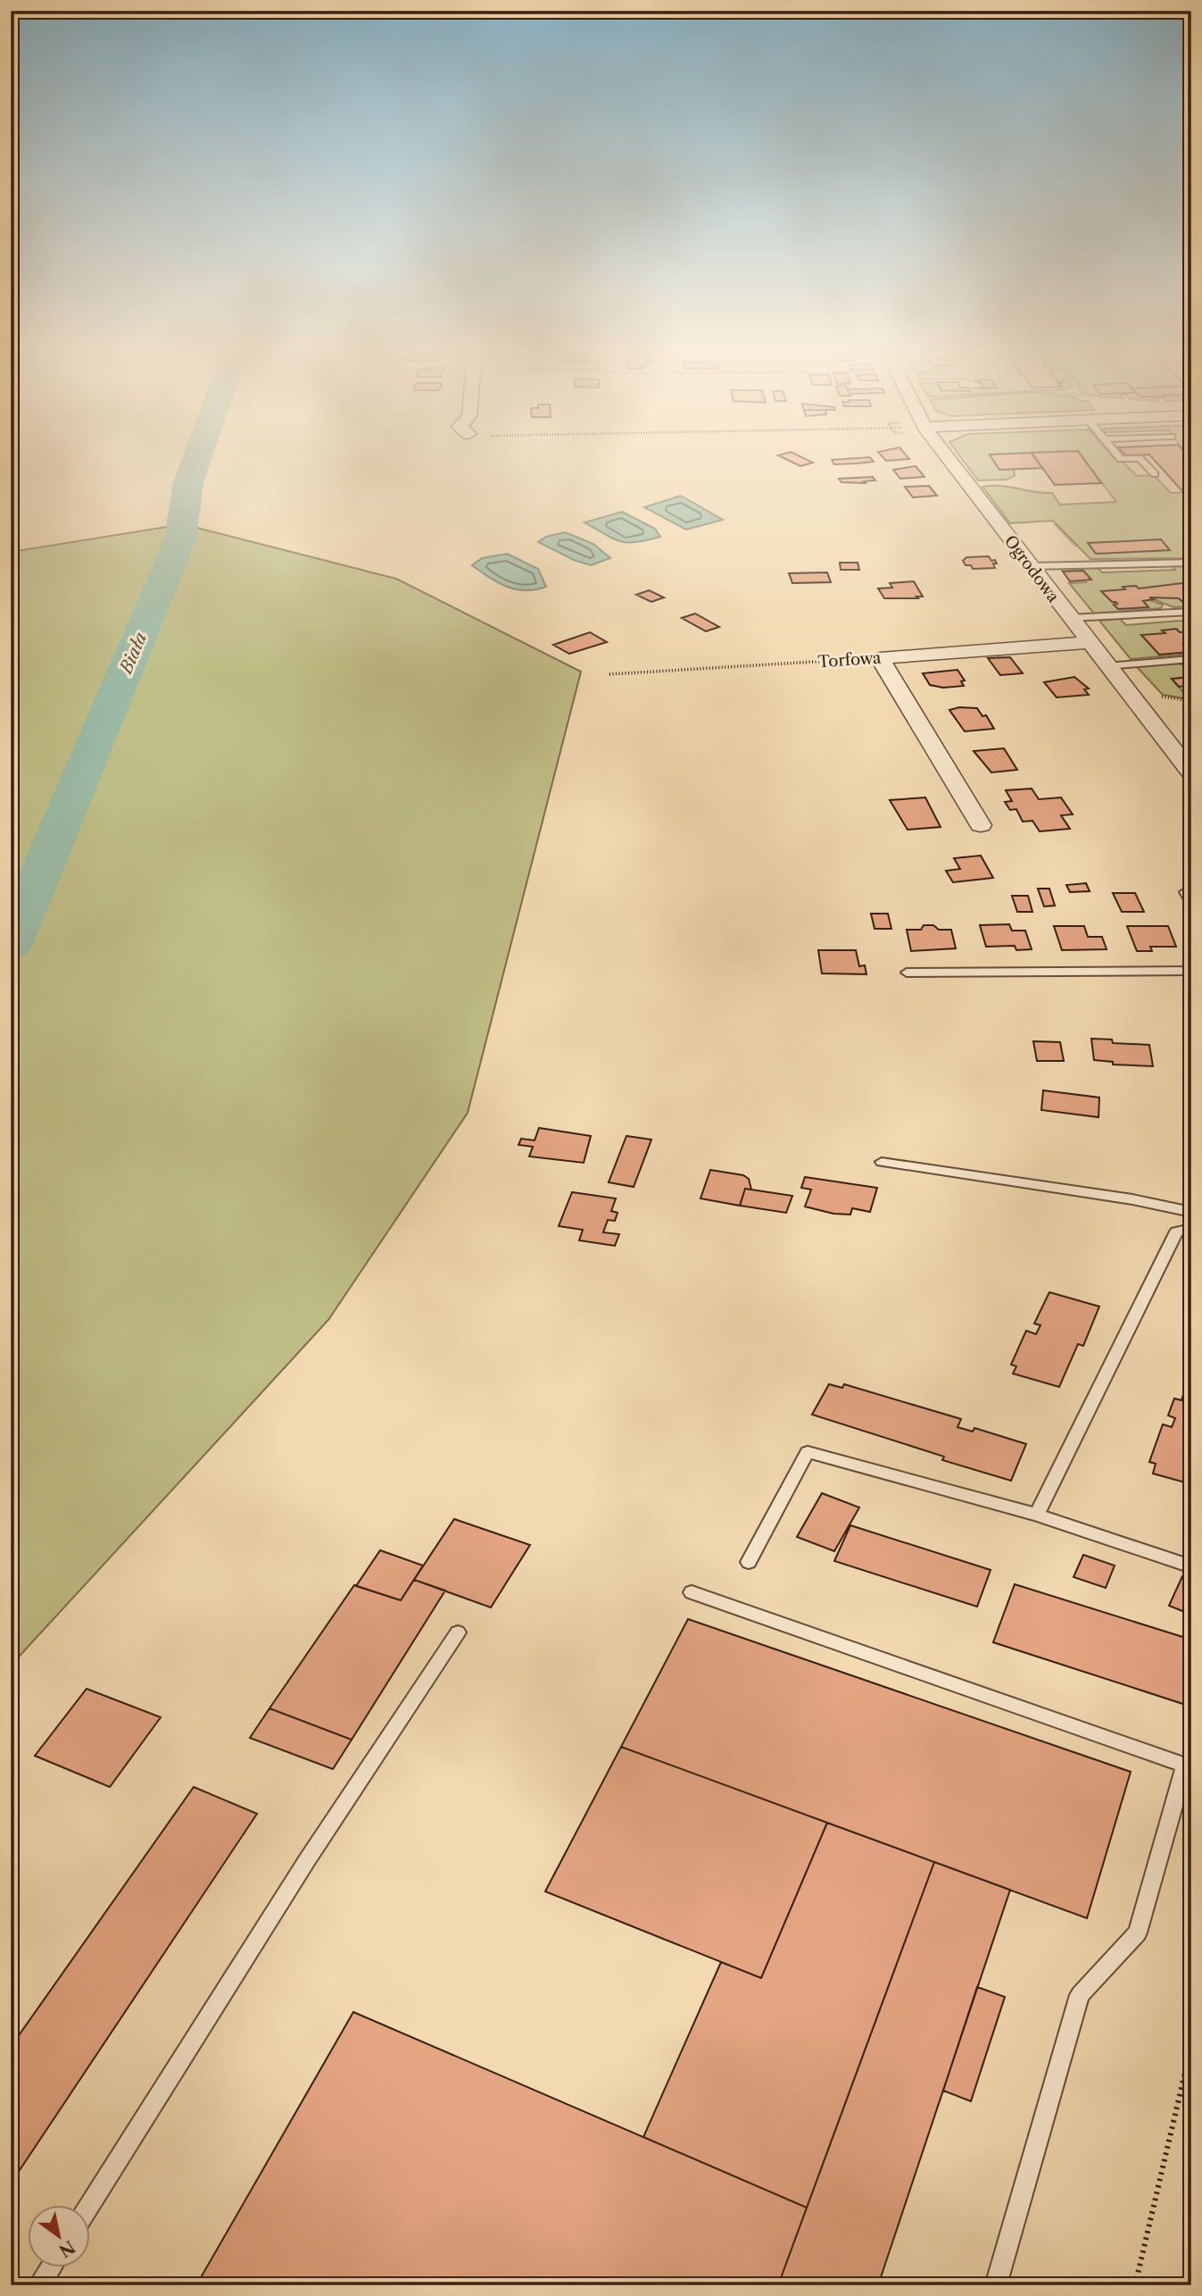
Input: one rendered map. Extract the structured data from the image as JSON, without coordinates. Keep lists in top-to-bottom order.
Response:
{
  "streets": {
    "street": ["Ogrodowa", "Torfowa"]
  },
  "crossings": [
    ["Ogrodowa", "Torfowa"]
  ],
  "water": ["Biała"],
  "north": "bottom right"
}
